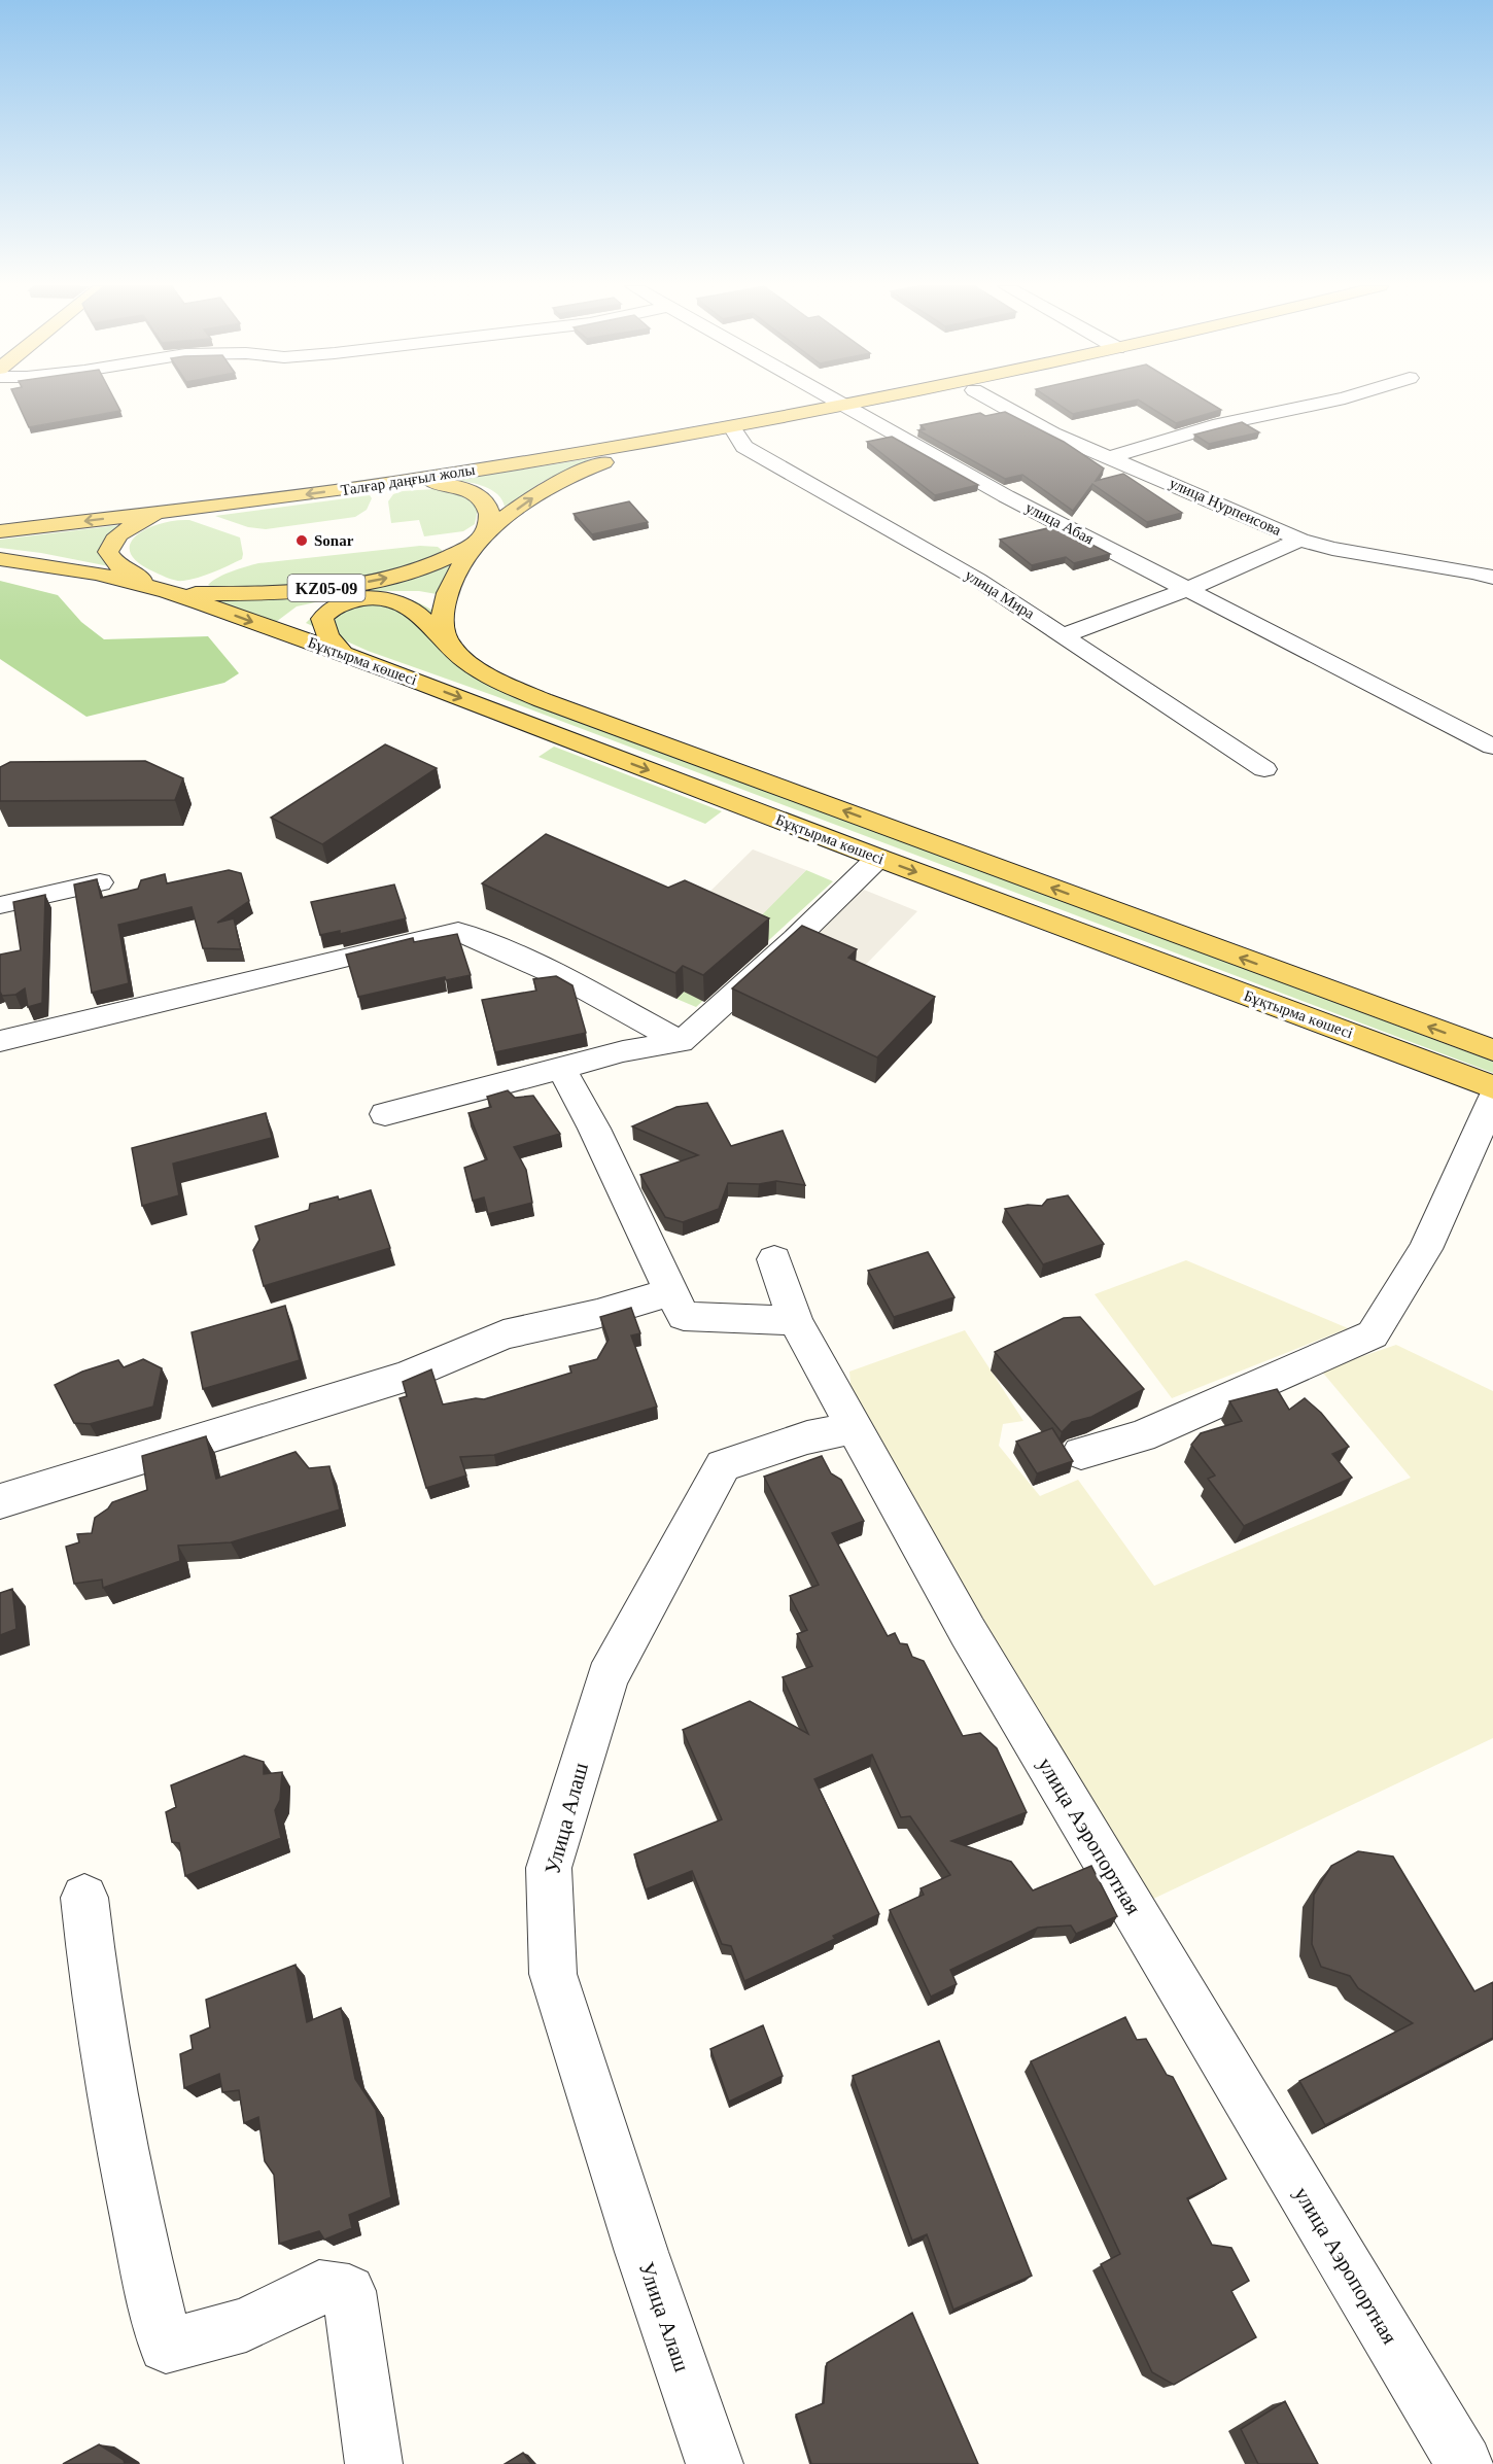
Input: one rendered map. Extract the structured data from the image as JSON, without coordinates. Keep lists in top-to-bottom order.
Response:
{
  "streets": {
    "main road": ["Талғар даңғыл жолы", "KZ05-09", "Бұқтырма көшесі"],
    "street": [
      "улица Нурпеисова",
      "улица Абая",
      "улица Мира",
      "Улица Алаш",
      "улица Аэропортная"
    ]
  },
  "crossings": [
    ["Талғар даңғыл жолы", "KZ05-09"],
    ["Талғар даңғыл жолы", "улица Мира"],
    ["Талғар даңғыл жолы", "Бұқтырма көшесі"],
    ["улица Абая", "KZ05-09"],
    ["KZ05-09", "улица Мира"],
    ["KZ05-09", "Бұқтырма көшесі"],
    ["Улица Алаш", "улица Аэропортная"]
  ],
  "places": ["Sonar"]
}
